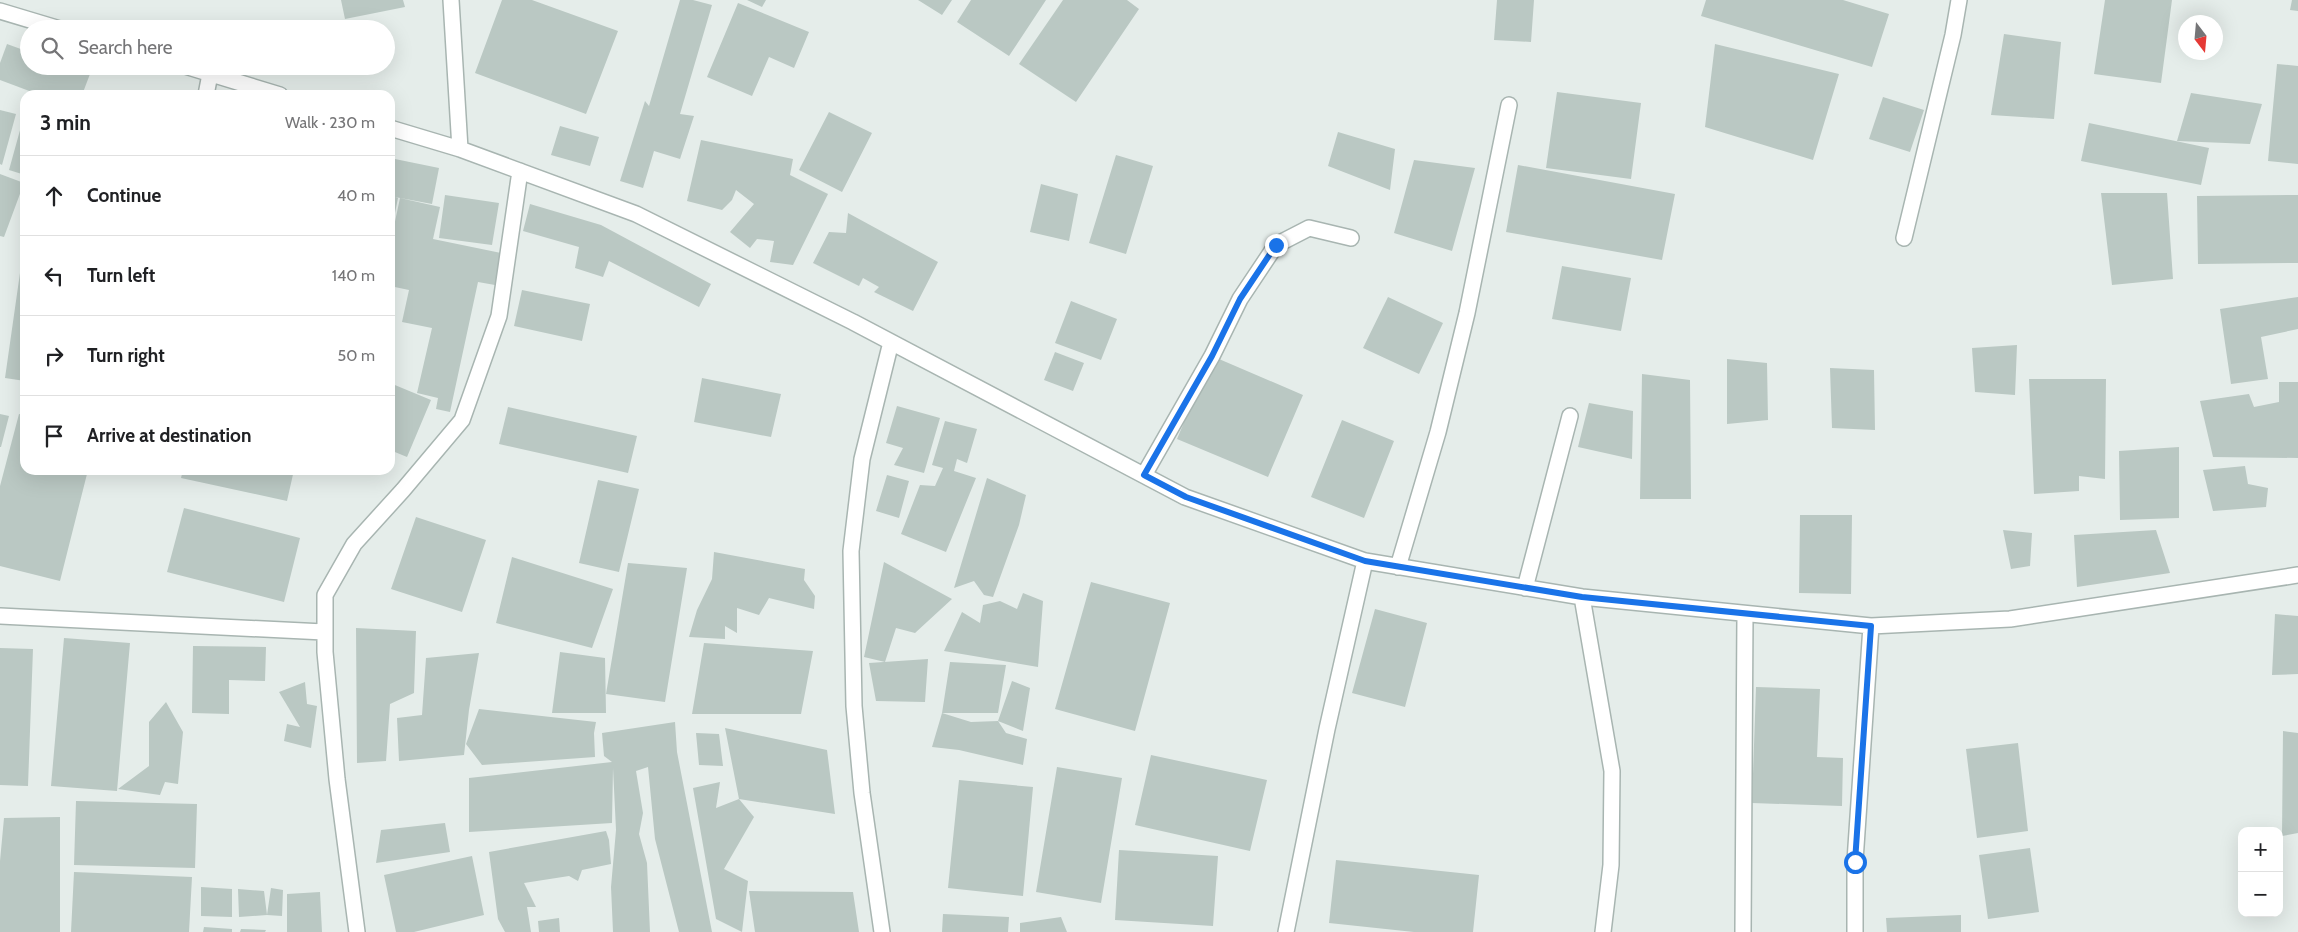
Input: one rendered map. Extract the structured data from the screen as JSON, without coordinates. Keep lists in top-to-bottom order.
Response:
{
  "north": "bottom",
  "page": {
    "search": "Search here",
    "heading": ["3 min", "Walk · 230 m"],
    "list": [
      ["Continue", "40 m"],
      ["Turn left", "140 m"],
      ["Turn right", "50 m"],
      "Arrive at destination"
    ],
    "map_buttons": ["+", "−"]
  }
}
